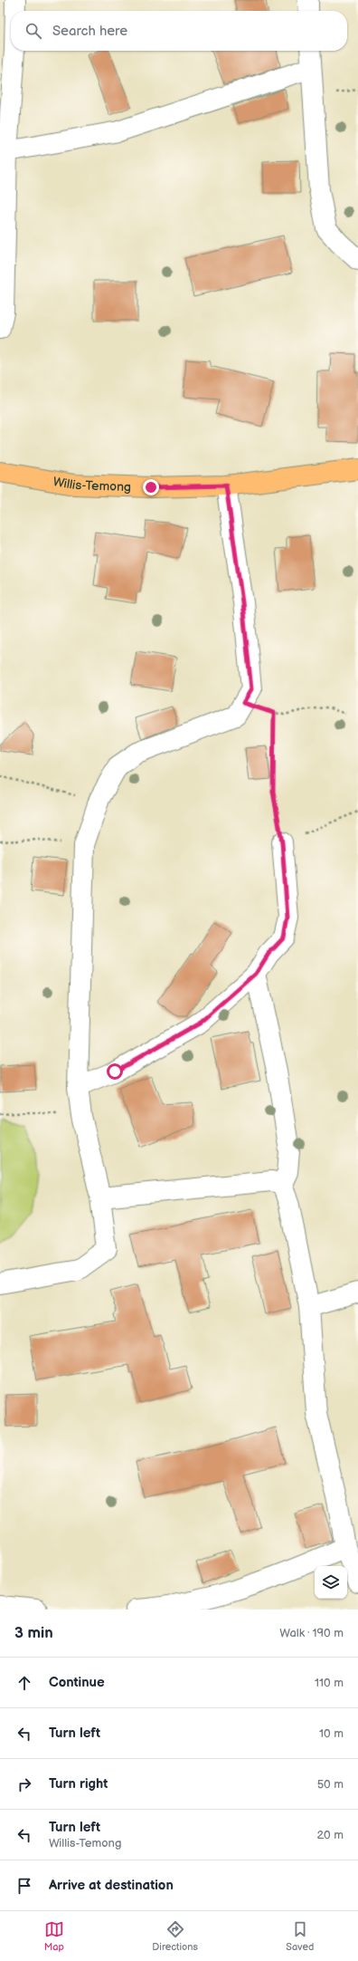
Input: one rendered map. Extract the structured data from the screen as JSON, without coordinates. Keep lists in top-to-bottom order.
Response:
{
  "streets": {
    "main road": ["Willis-Temong"]
  },
  "page": {
    "search": "Search here",
    "heading": ["3 min", "Walk · 190 m"],
    "list": [
      ["Continue", "110 m"],
      ["Turn left", "10 m"],
      ["Turn right", "50 m"],
      ["Turn left", "Willis-Temong", "20 m"],
      "Arrive at destination"
    ],
    "nav": ["Map", "Directions", "Saved"]
  }
}
